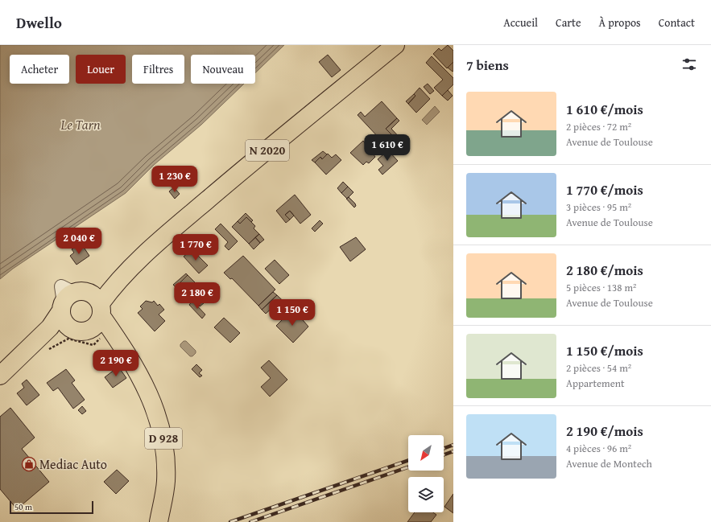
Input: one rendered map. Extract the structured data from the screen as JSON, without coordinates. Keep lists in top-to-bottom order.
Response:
{
  "streets": {
    "main road": ["N 2020", "D 928"]
  },
  "water": ["Le Tarn"],
  "places": {
    "shop": ["Mediac Auto"]
  },
  "scale_bar": "50 m",
  "north": "bottom left",
  "page": {
    "header": "Dwello",
    "nav": [
      "Accueil",
      "Carte",
      "À propos",
      "Contact"
    ],
    "heading": "7 biens",
    "chip": [
      "Acheter",
      "Louer",
      "Filtres",
      "Nouveau"
    ],
    "list": [
      {
        "name": "1 610 €/mois",
        "note": "2 pièces · 72 m² · Avenue de Toulouse"
      },
      {
        "name": "1 770 €/mois",
        "note": "3 pièces · 95 m² · Avenue de Toulouse"
      },
      {
        "name": "2 180 €/mois",
        "note": "5 pièces · 138 m² · Avenue de Toulouse"
      },
      {
        "name": "1 150 €/mois",
        "note": "2 pièces · 54 m² · Appartement"
      },
      {
        "name": "2 190 €/mois",
        "note": "4 pièces · 96 m² · Avenue de Montech"
      }
    ],
    "price": [
      "1 610 €",
      "1 230 €",
      "2 040 €",
      "1 770 €",
      "2 180 €",
      "1 150 €",
      "2 190 €"
    ],
    "scale": "50 m"
  }
}
